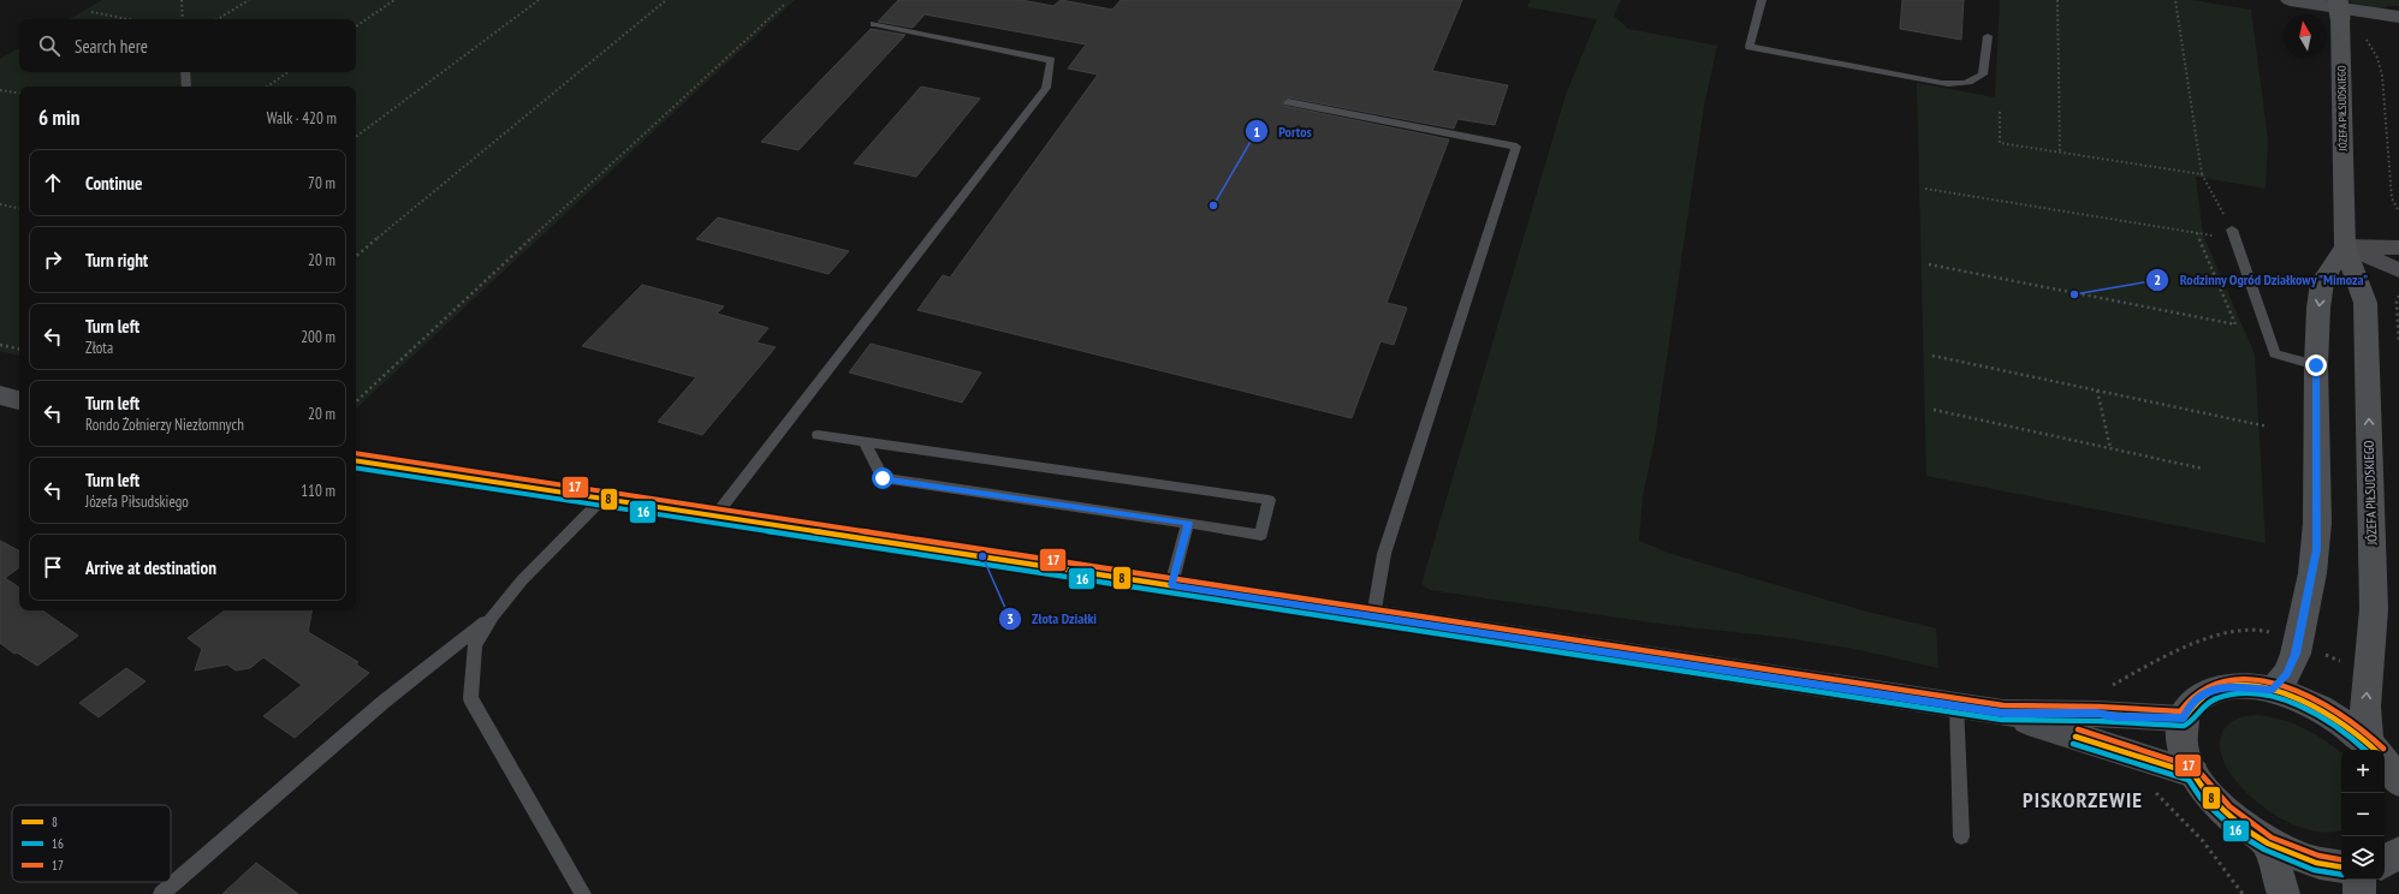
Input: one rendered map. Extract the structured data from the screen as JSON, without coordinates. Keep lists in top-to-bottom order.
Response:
{
  "streets": {
    "main road": ["JÓZEFA PIŁSUDSKIEGO"]
  },
  "districts": ["PISKORZEWIE"],
  "places": ["Portos", "Rodzinny Ogród Działkowy \"Mimoza\"", "Złota Działki"],
  "lines": ["transit line 17", "transit line 8", "transit line 16"],
  "legend": ["8", "16", "17"],
  "north": "top",
  "page": {
    "search": "Search here",
    "heading": ["6 min", "Walk · 420 m"],
    "list": [
      ["Continue", "70 m"],
      ["Turn right", "20 m"],
      ["Turn left", "Złota", "200 m"],
      ["Turn left", "Rondo Żołnierzy Niezłomnych", "20 m"],
      ["Turn left", "Józefa Piłsudskiego", "110 m"],
      "Arrive at destination"
    ],
    "map_buttons": ["+", "−"]
  }
}
